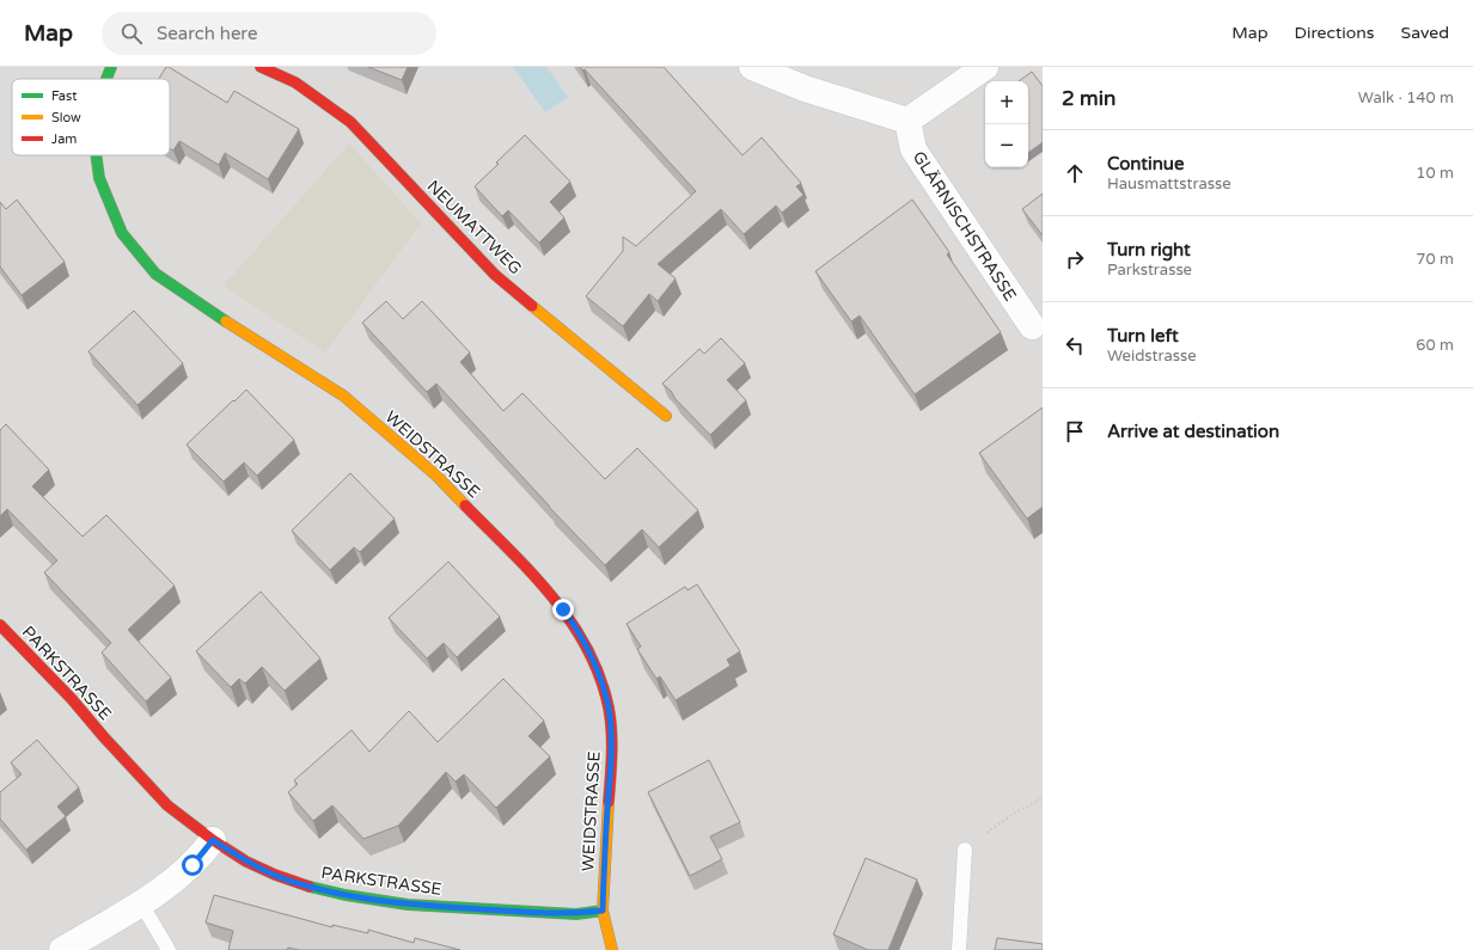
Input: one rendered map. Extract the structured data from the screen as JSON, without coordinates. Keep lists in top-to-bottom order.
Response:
{
  "streets": {
    "street": [
      "GLÄRNISCHSTRASSE",
      "NEUMATTWEG",
      "WEIDSTRASSE",
      "PARKSTRASSE"
    ]
  },
  "crossings": [
    ["WEIDSTRASSE", "PARKSTRASSE"]
  ],
  "legend": ["Fast", "Slow", "Jam"],
  "page": {
    "header": "Map",
    "search": "Search here",
    "nav": ["Map", "Directions", "Saved"],
    "heading": ["2 min", "Walk · 140 m"],
    "map_buttons": ["+", "−"],
    "list": [
      ["Continue", "Hausmattstrasse", "10 m"],
      ["Turn right", "Parkstrasse", "70 m"],
      ["Turn left", "Weidstrasse", "60 m"],
      "Arrive at destination"
    ]
  }
}
